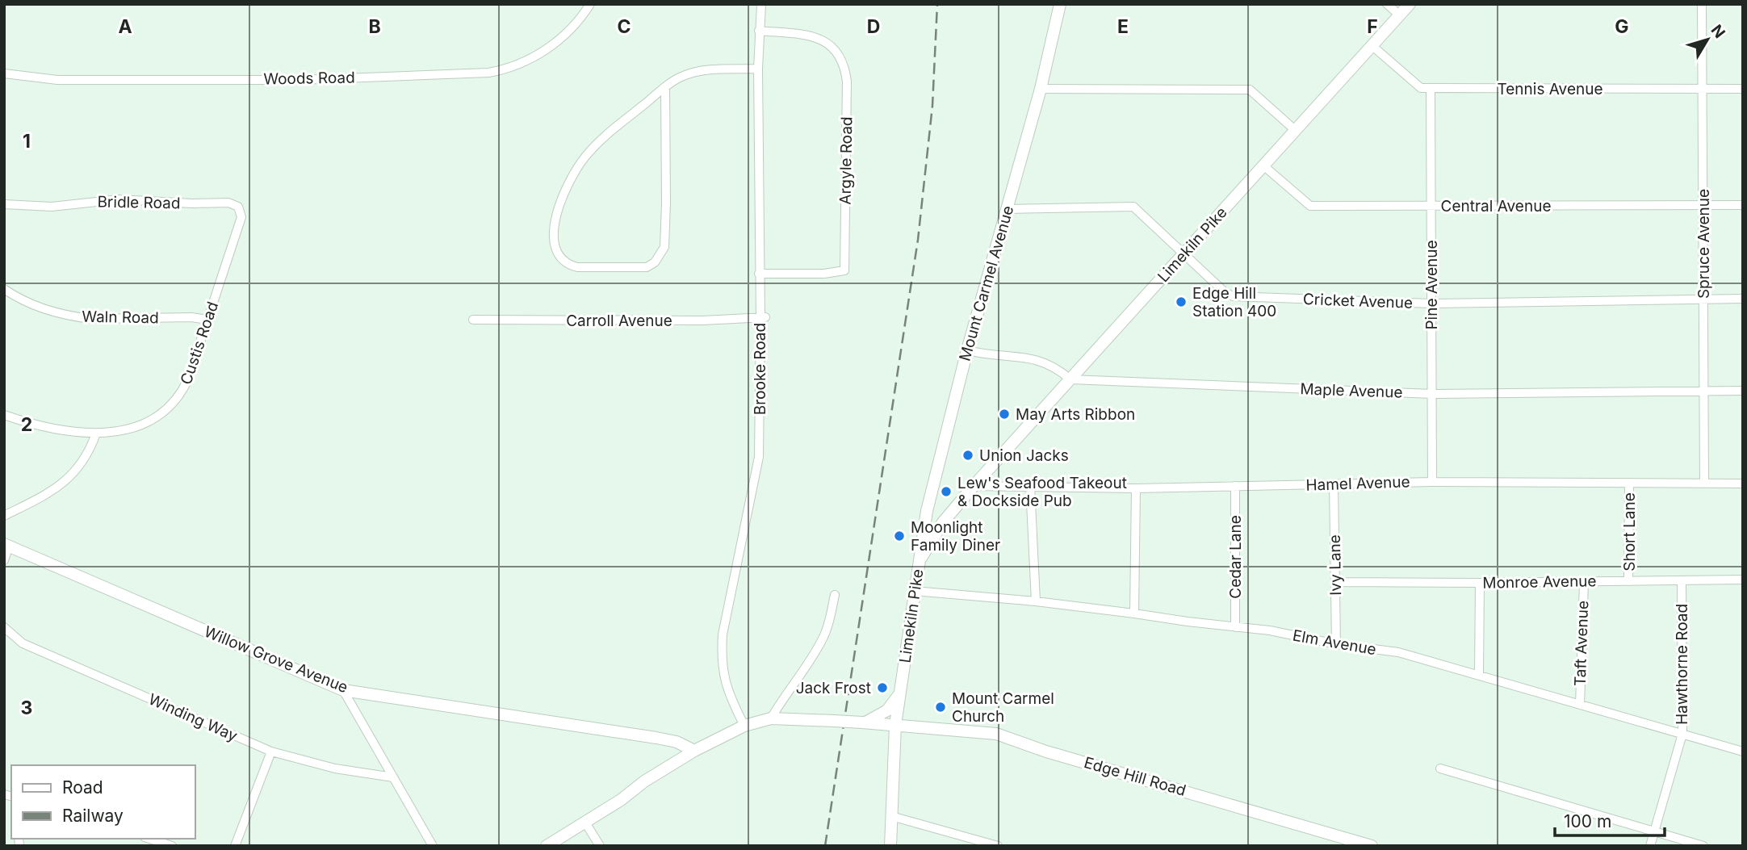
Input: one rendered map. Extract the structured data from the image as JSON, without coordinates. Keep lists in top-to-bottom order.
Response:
{
  "streets": {
    "main road": [
      "Limekiln Pike",
      "Mount Carmel Avenue",
      "Willow Grove Avenue",
      "Edge Hill Road"
    ],
    "street": [
      "Woods Road",
      "Tennis Avenue",
      "Argyle Road",
      "Bridle Road",
      "Central Avenue",
      "Spruce Avenue",
      "Pine Avenue",
      "Cricket Avenue",
      "Waln Road",
      "Carroll Avenue",
      "Custis Road",
      "Brooke Road",
      "Maple Avenue",
      "Hamel Avenue",
      "Short Lane",
      "Cedar Lane",
      "Ivy Lane",
      "Monroe Avenue",
      "Elm Avenue",
      "Taft Avenue",
      "Hawthorne Road",
      "Winding Way"
    ]
  },
  "crossings": [
    ["Tennis Avenue", "Spruce Avenue"],
    ["Tennis Avenue", "Limekiln Pike"],
    ["Tennis Avenue", "Pine Avenue"],
    ["Argyle Road", "Brooke Road"],
    ["Bridle Road", "Custis Road"],
    ["Central Avenue", "Spruce Avenue"],
    ["Central Avenue", "Limekiln Pike"],
    ["Central Avenue", "Pine Avenue"],
    ["Spruce Avenue", "Cricket Avenue"],
    ["Spruce Avenue", "Maple Avenue"],
    ["Spruce Avenue", "Hamel Avenue"],
    ["Limekiln Pike", "Mount Carmel Avenue"],
    ["Limekiln Pike", "Cricket Avenue"],
    ["Limekiln Pike", "Maple Avenue"],
    ["Limekiln Pike", "Hamel Avenue"],
    ["Limekiln Pike", "Elm Avenue"],
    ["Limekiln Pike", "Edge Hill Road"],
    ["Mount Carmel Avenue", "Cricket Avenue"],
    ["Pine Avenue", "Cricket Avenue"],
    ["Pine Avenue", "Maple Avenue"],
    ["Pine Avenue", "Hamel Avenue"],
    ["Waln Road", "Custis Road"],
    ["Carroll Avenue", "Brooke Road"],
    ["Hamel Avenue", "Short Lane"],
    ["Hamel Avenue", "Cedar Lane"],
    ["Hamel Avenue", "Ivy Lane"],
    ["Short Lane", "Monroe Avenue"],
    ["Cedar Lane", "Elm Avenue"],
    ["Ivy Lane", "Monroe Avenue"],
    ["Ivy Lane", "Elm Avenue"],
    ["Monroe Avenue", "Taft Avenue"],
    ["Monroe Avenue", "Hawthorne Road"],
    ["Elm Avenue", "Taft Avenue"],
    ["Elm Avenue", "Hawthorne Road"]
  ],
  "places": [
    "Edge Hill Station 400",
    "May Arts Ribbon",
    "Union Jacks",
    "Lew's Seafood Takeout & Dockside Pub",
    "Moonlight Family Diner",
    "Jack Frost",
    "Mount Carmel Church"
  ],
  "legend": ["Road", "Railway"],
  "scale_bar": "100 m",
  "north": "top right",
  "grid": {
    "columns": [
      "A",
      "B",
      "C",
      "D",
      "E",
      "F",
      "G"
    ],
    "rows": ["1", "2", "3"]
  }
}
